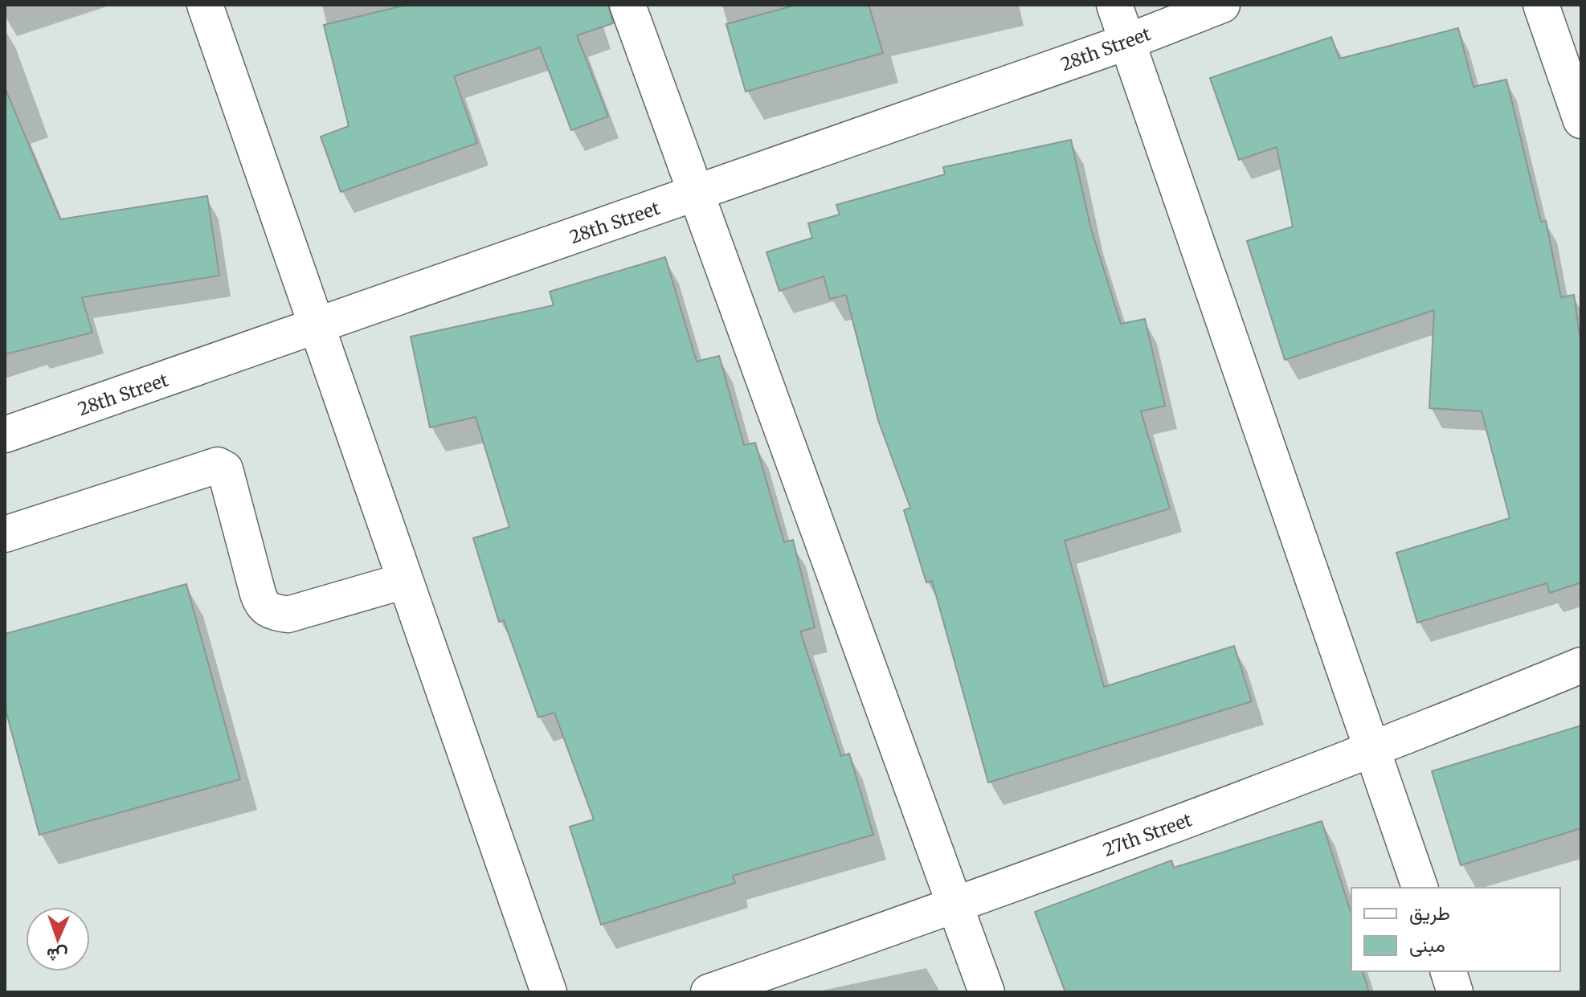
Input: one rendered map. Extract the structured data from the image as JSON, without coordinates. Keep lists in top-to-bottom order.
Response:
{
  "streets": {
    "street": ["28th Street", "27th Street"]
  },
  "legend": ["طريق", "مبنى"],
  "north": "bottom"
}
